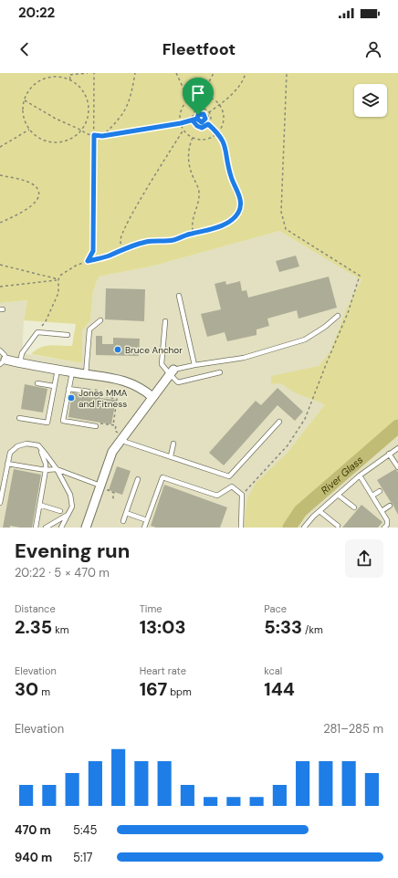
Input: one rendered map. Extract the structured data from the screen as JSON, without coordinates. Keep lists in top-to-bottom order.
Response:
{
  "water": ["River Glass"],
  "places": ["Bruce Anchor", "Jones MMA and Fitness"],
  "page": {
    "status": "20:22",
    "header": "Fleetfoot",
    "heading": ["Evening run", "20:22 · 5 × 470 m"],
    "stats": [
      ["Distance", "2.35 km"],
      ["Time", "13:03"],
      ["Pace", "5:33 /km"],
      ["Elevation", "30 m"],
      ["Heart rate", "167 bpm"],
      ["kcal", "144"]
    ],
    "chart": ["Elevation", "281–285 m"],
    "list": [
      {
        "name": "470 m",
        "note": "5:45"
      },
      {
        "name": "940 m",
        "note": "5:17"
      }
    ]
  }
}
